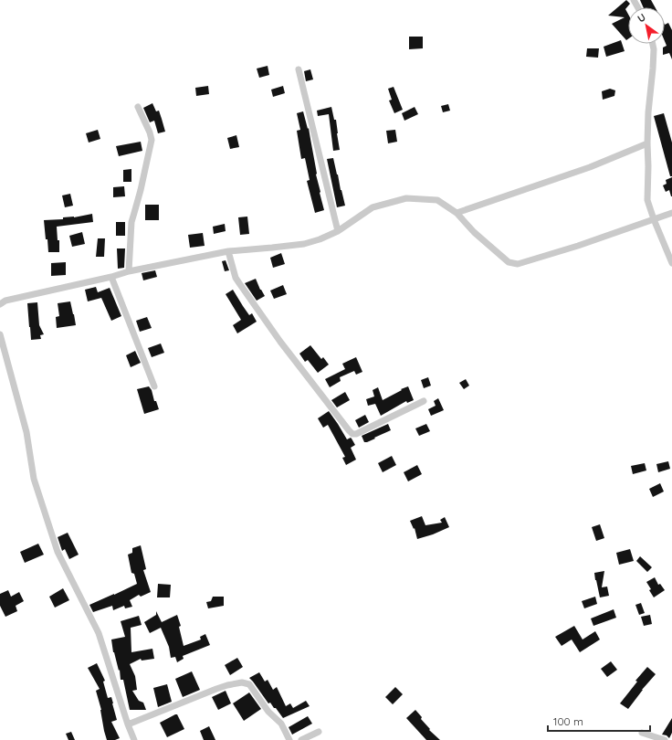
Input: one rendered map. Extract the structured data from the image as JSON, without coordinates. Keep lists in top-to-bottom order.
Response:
{
  "scale_bar": "100 m",
  "north": "top left"
}
